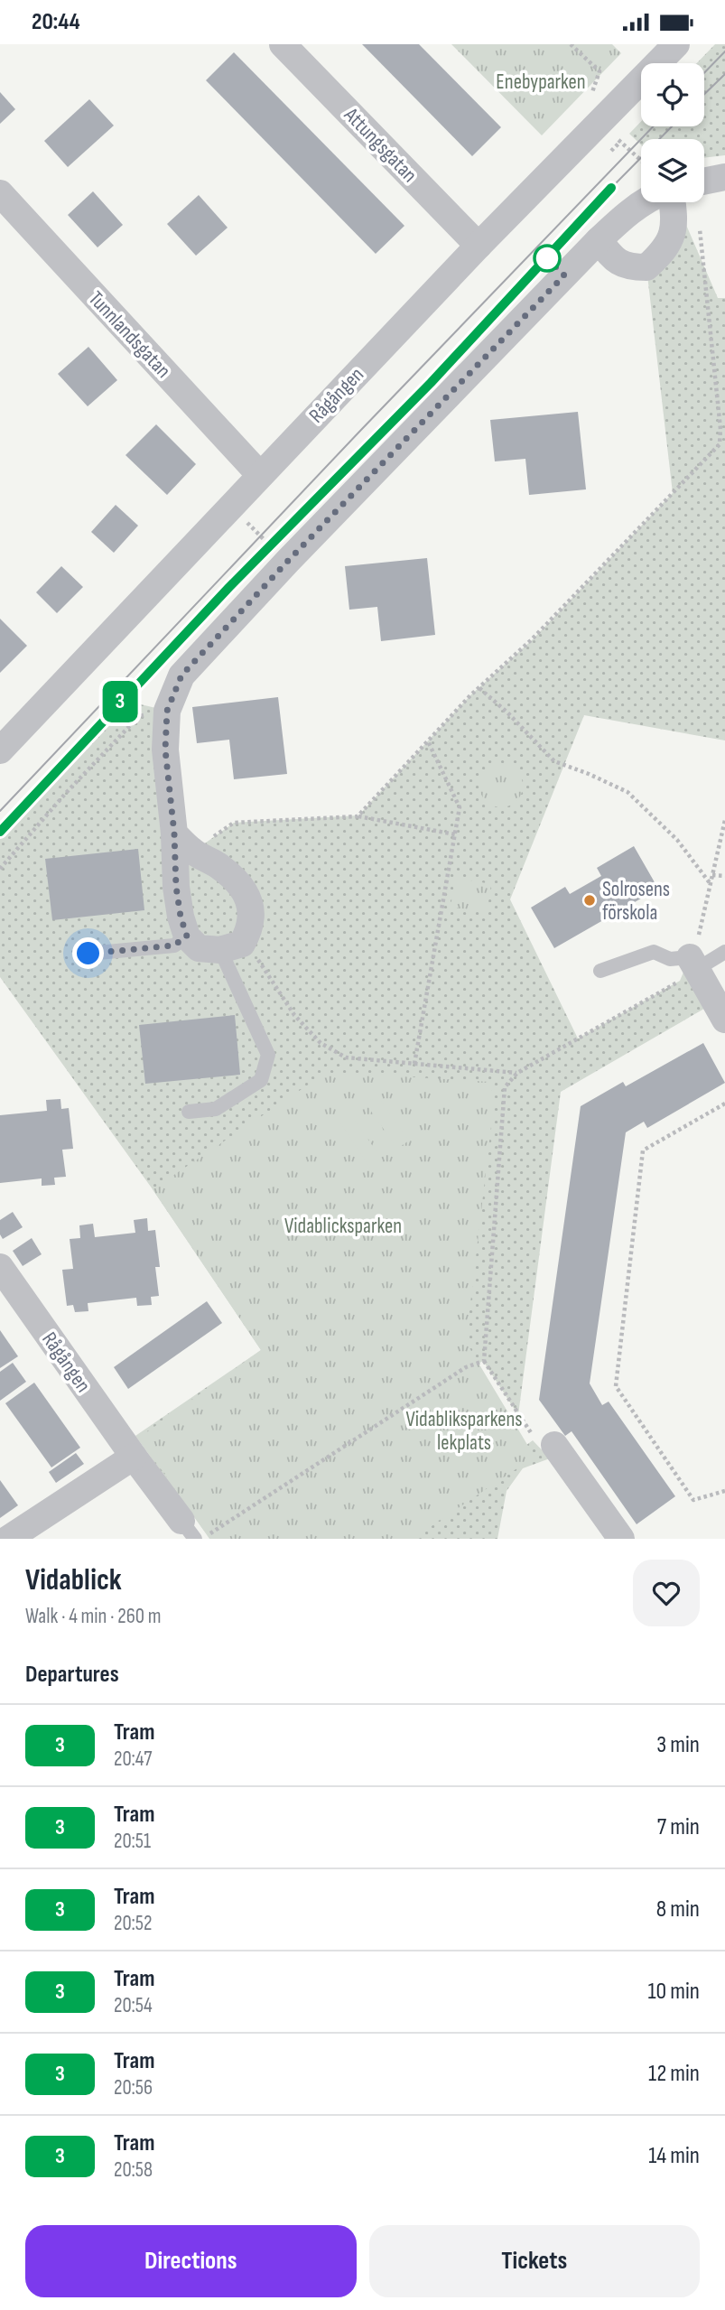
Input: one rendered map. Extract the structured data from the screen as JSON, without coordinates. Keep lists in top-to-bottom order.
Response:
{
  "streets": {
    "street": ["Attungsgatan", "Tunnlandsgatan", "Rågången"]
  },
  "crossings": [
    ["Attungsgatan", "Rågången"],
    ["Tunnlandsgatan", "Rågången"]
  ],
  "parks": ["Enebyparken", "Vidablicksparken", "Vidabliksparkens lekplats"],
  "places": ["Solrosens förskola"],
  "lines": ["tram line 3"],
  "page": {
    "status": "20:44",
    "on_map": "3",
    "heading": [
      ["Vidablick", "Walk · 4 min · 260 m"],
      "Departures"
    ],
    "list": [
      {
        "mark": "3",
        "name": "Tram",
        "note": "20:47",
        "value": "3 min"
      },
      {
        "mark": "3",
        "name": "Tram",
        "note": "20:51",
        "value": "7 min"
      },
      {
        "mark": "3",
        "name": "Tram",
        "note": "20:52",
        "value": "8 min"
      },
      {
        "mark": "3",
        "name": "Tram",
        "note": "20:54",
        "value": "10 min"
      },
      {
        "mark": "3",
        "name": "Tram",
        "note": "20:56",
        "value": "12 min"
      },
      {
        "mark": "3",
        "name": "Tram",
        "note": "20:58",
        "value": "14 min"
      }
    ],
    "buttons": ["Directions", "Tickets"]
  }
}
